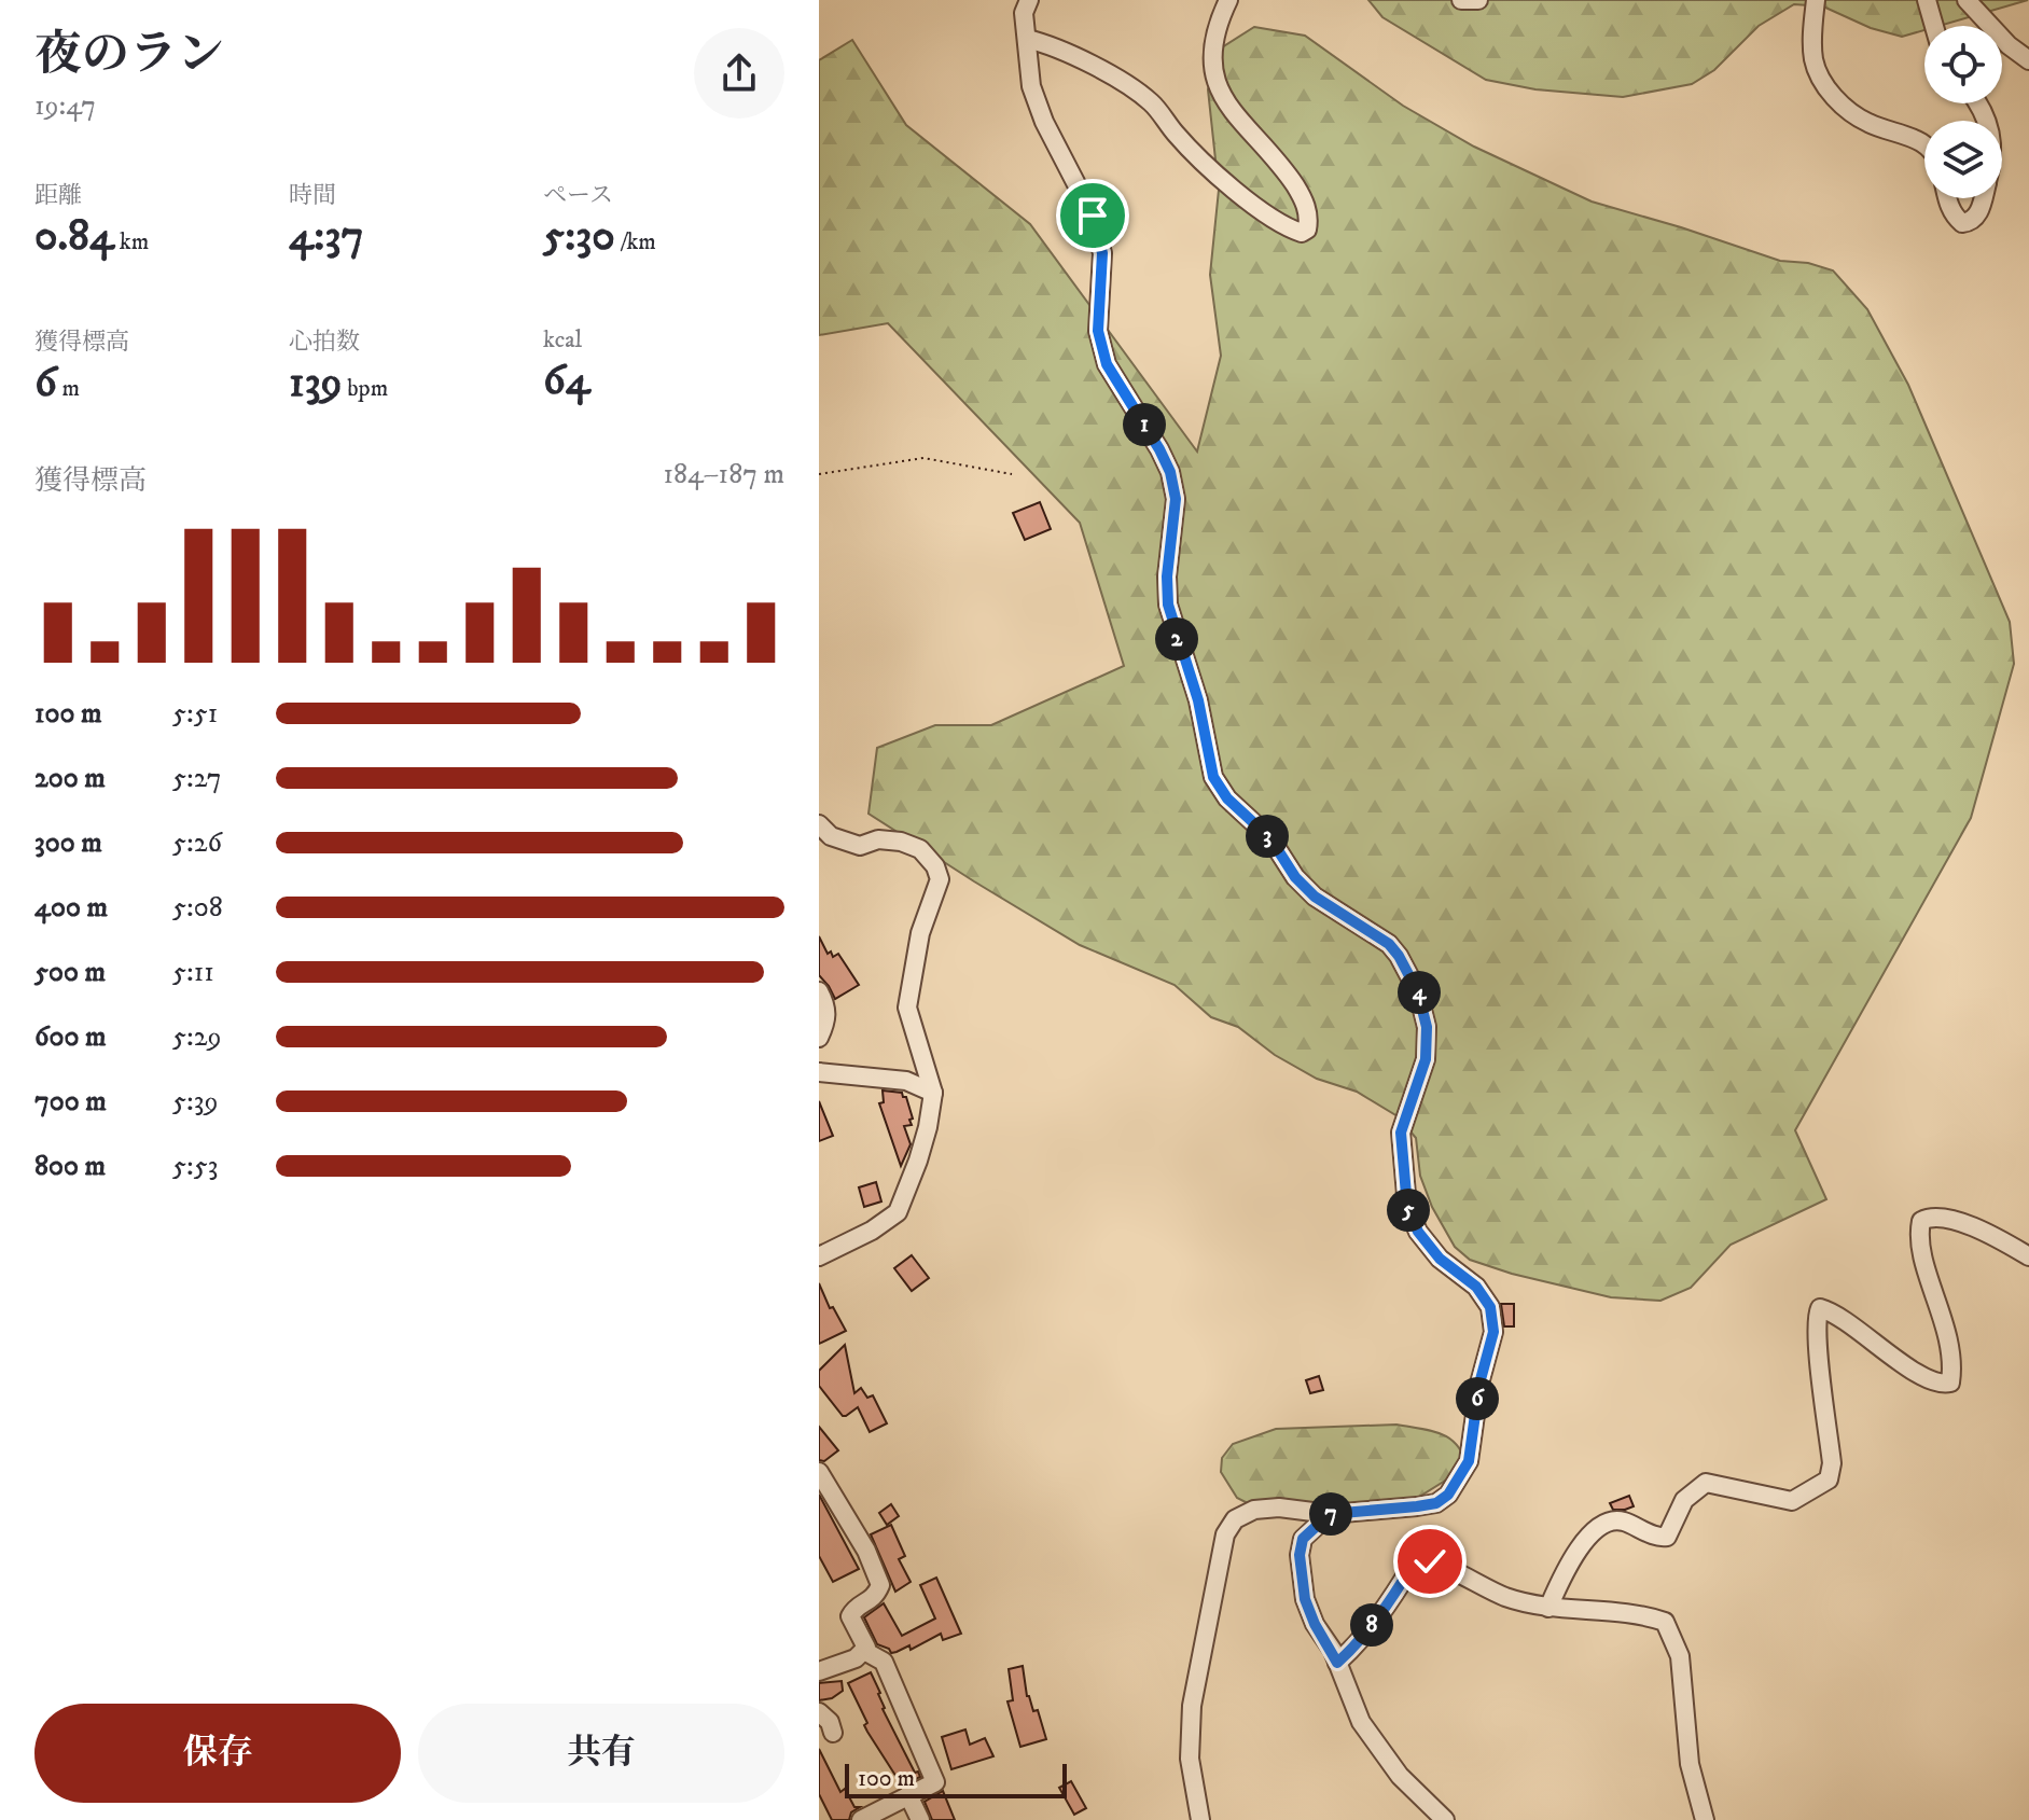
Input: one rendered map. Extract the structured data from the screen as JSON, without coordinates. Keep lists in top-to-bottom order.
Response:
{
  "scale_bar": "100 m",
  "page": {
    "heading": ["夜のラン", "19:47"],
    "stats": [
      ["距離", "0.84 km"],
      ["時間", "4:37"],
      ["ペース", "5:30 /km"],
      ["獲得標高", "6 m"],
      ["心拍数", "139 bpm"],
      ["kcal", "64"]
    ],
    "pins": [
      "1",
      "2",
      "3",
      "4",
      "5",
      "6",
      "7",
      "8"
    ],
    "chart": ["獲得標高", "184–187 m"],
    "list": [
      {
        "name": "100 m",
        "note": "5:51"
      },
      {
        "name": "200 m",
        "note": "5:27"
      },
      {
        "name": "300 m",
        "note": "5:26"
      },
      {
        "name": "400 m",
        "note": "5:08"
      },
      {
        "name": "500 m",
        "note": "5:11"
      },
      {
        "name": "600 m",
        "note": "5:29"
      },
      {
        "name": "700 m",
        "note": "5:39"
      },
      {
        "name": "800 m",
        "note": "5:53"
      }
    ],
    "buttons": ["保存", "共有"],
    "scale": "100 m"
  }
}
